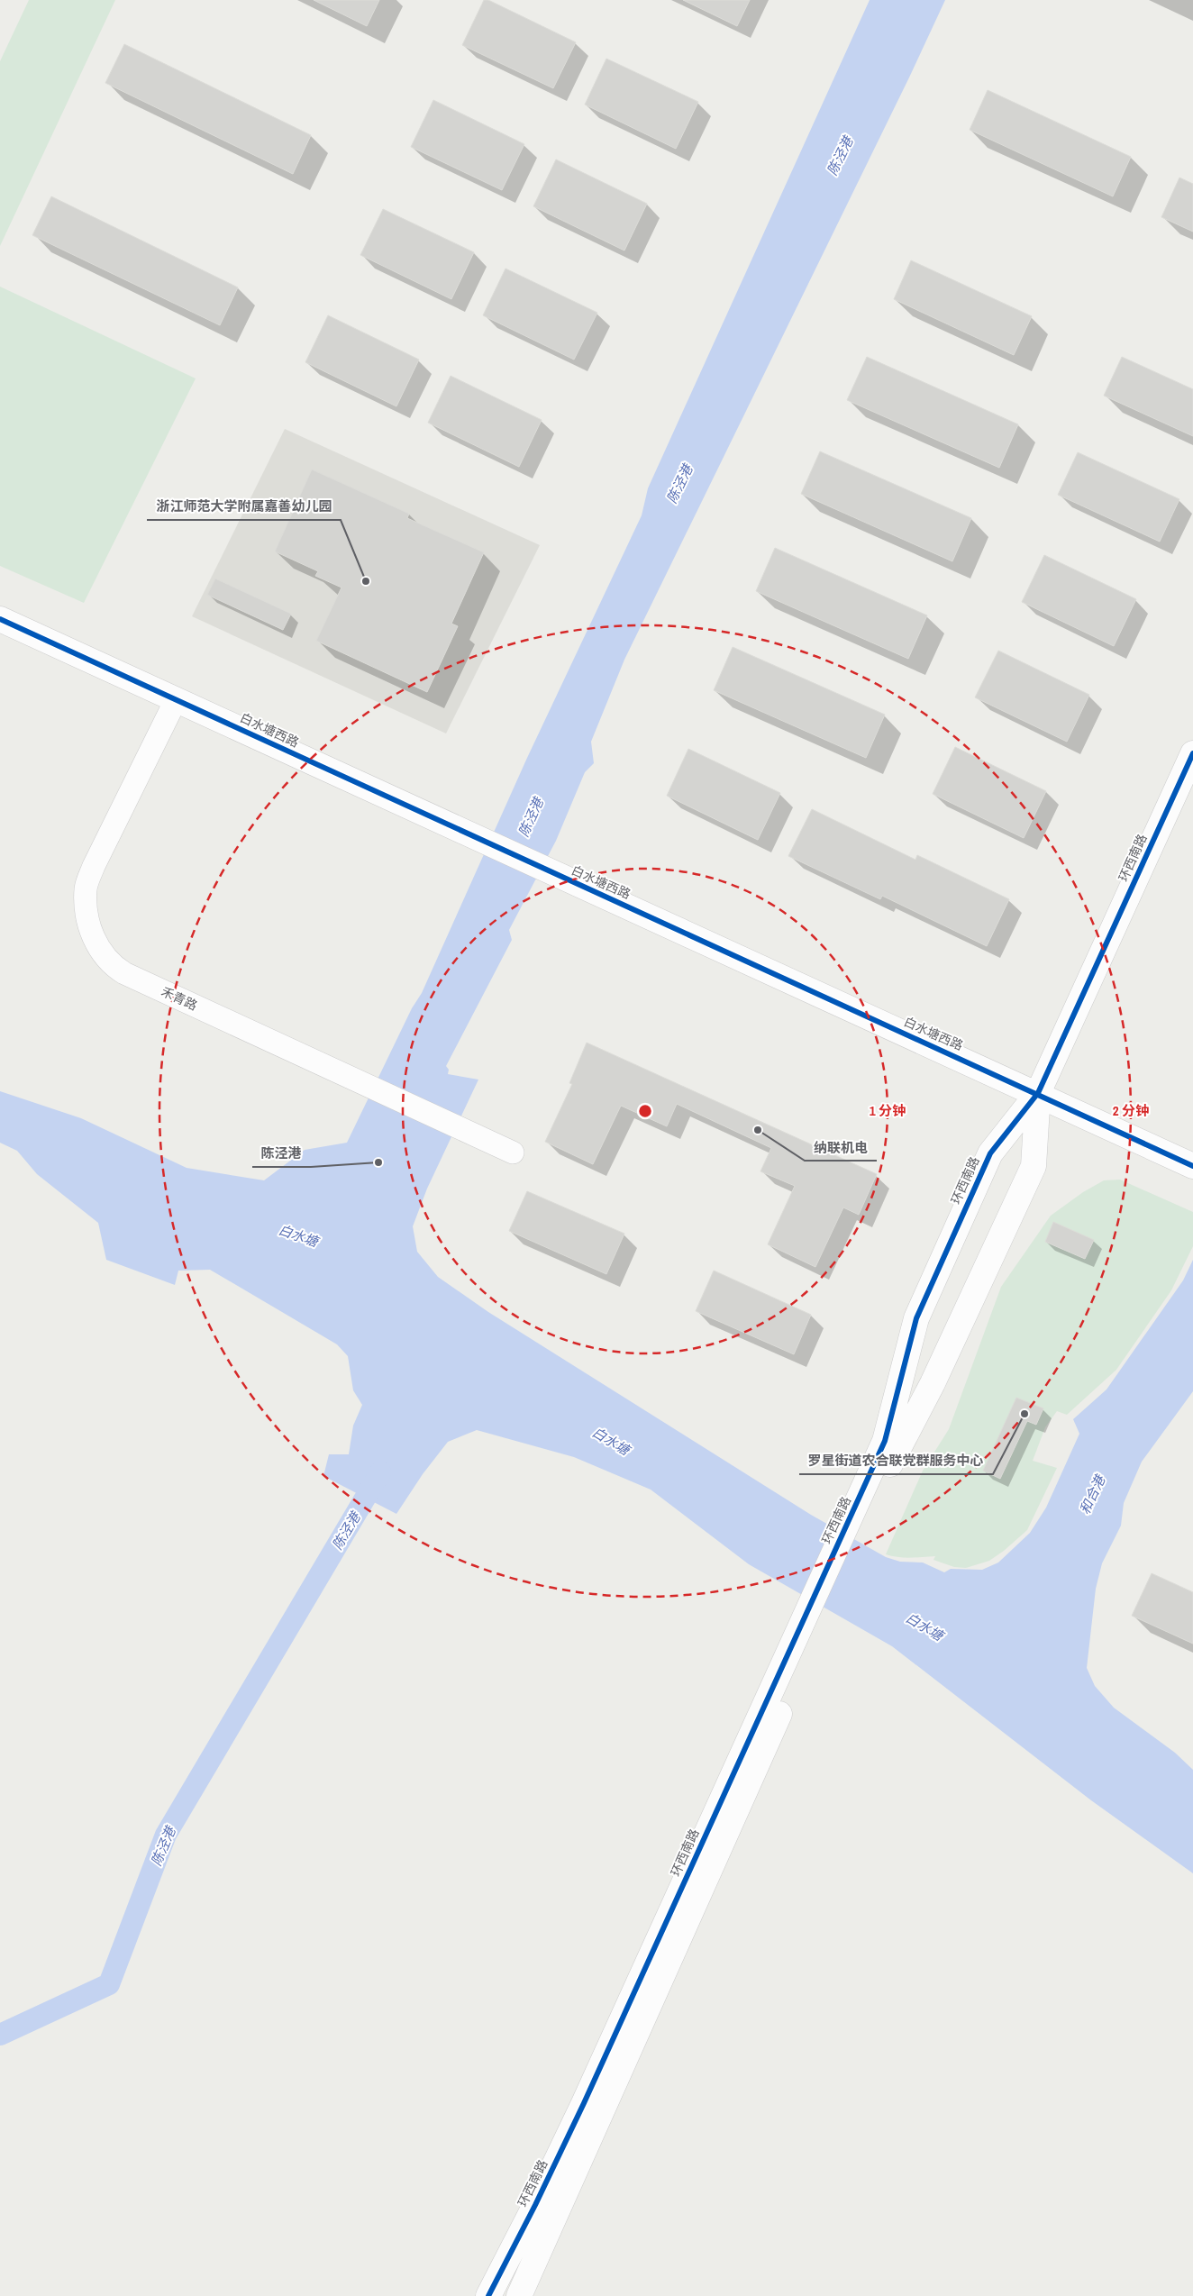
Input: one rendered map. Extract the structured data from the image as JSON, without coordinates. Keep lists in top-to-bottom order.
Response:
{
  "streets": {
    "street": ["白水塘西路", "环西南路", "禾青路"]
  },
  "crossings": [
    ["白水塘西路", "环西南路"],
    ["白水塘西路", "禾青路"]
  ],
  "water": ["陈泾港", "白水塘", "和合港"],
  "places": [
    "浙江师范大学附属嘉善幼儿园",
    "纳联机电",
    "陈泾港",
    "罗星街道农合联党群服务中心"
  ],
  "rings": ["1 分钟", "2 分钟"]
}
